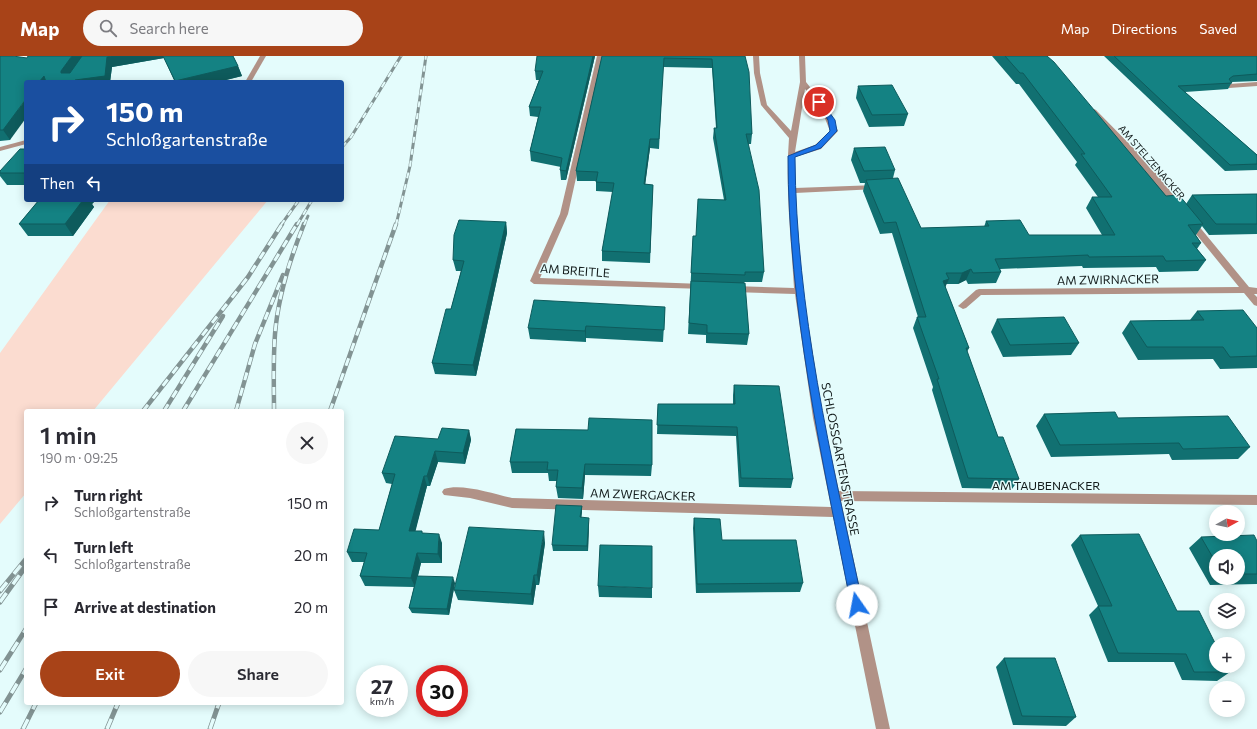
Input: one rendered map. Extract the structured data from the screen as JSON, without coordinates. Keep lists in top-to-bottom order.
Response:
{
  "streets": {
    "street": [
      "AM STELZENACKER",
      "AM BREITLE",
      "AM ZWIRNACKER",
      "SCHLOSSGARTENSTRASSE",
      "AM TAUBENACKER",
      "AM ZWERGACKER"
    ]
  },
  "crossings": [
    ["AM STELZENACKER", "AM ZWIRNACKER"],
    ["SCHLOSSGARTENSTRASSE", "AM TAUBENACKER"],
    ["SCHLOSSGARTENSTRASSE", "AM ZWERGACKER"]
  ],
  "north": "right",
  "page": {
    "header": "Map",
    "search": "Search here",
    "nav": ["Map", "Directions", "Saved"],
    "turn": ["150 m", "Schloßgartenstraße"],
    "then": "Then",
    "heading": ["1 min", "190 m · 09:25"],
    "list": [
      {
        "name": "Turn right",
        "note": "Schloßgartenstraße",
        "value": "150 m"
      },
      {
        "name": "Turn left",
        "note": "Schloßgartenstraße",
        "value": "20 m"
      },
      {
        "name": "Arrive at destination",
        "value": "20 m"
      }
    ],
    "map_buttons": ["+", "−"],
    "buttons": ["Exit", "Share"],
    "speed": "27 km/h",
    "limit": "30"
  }
}
